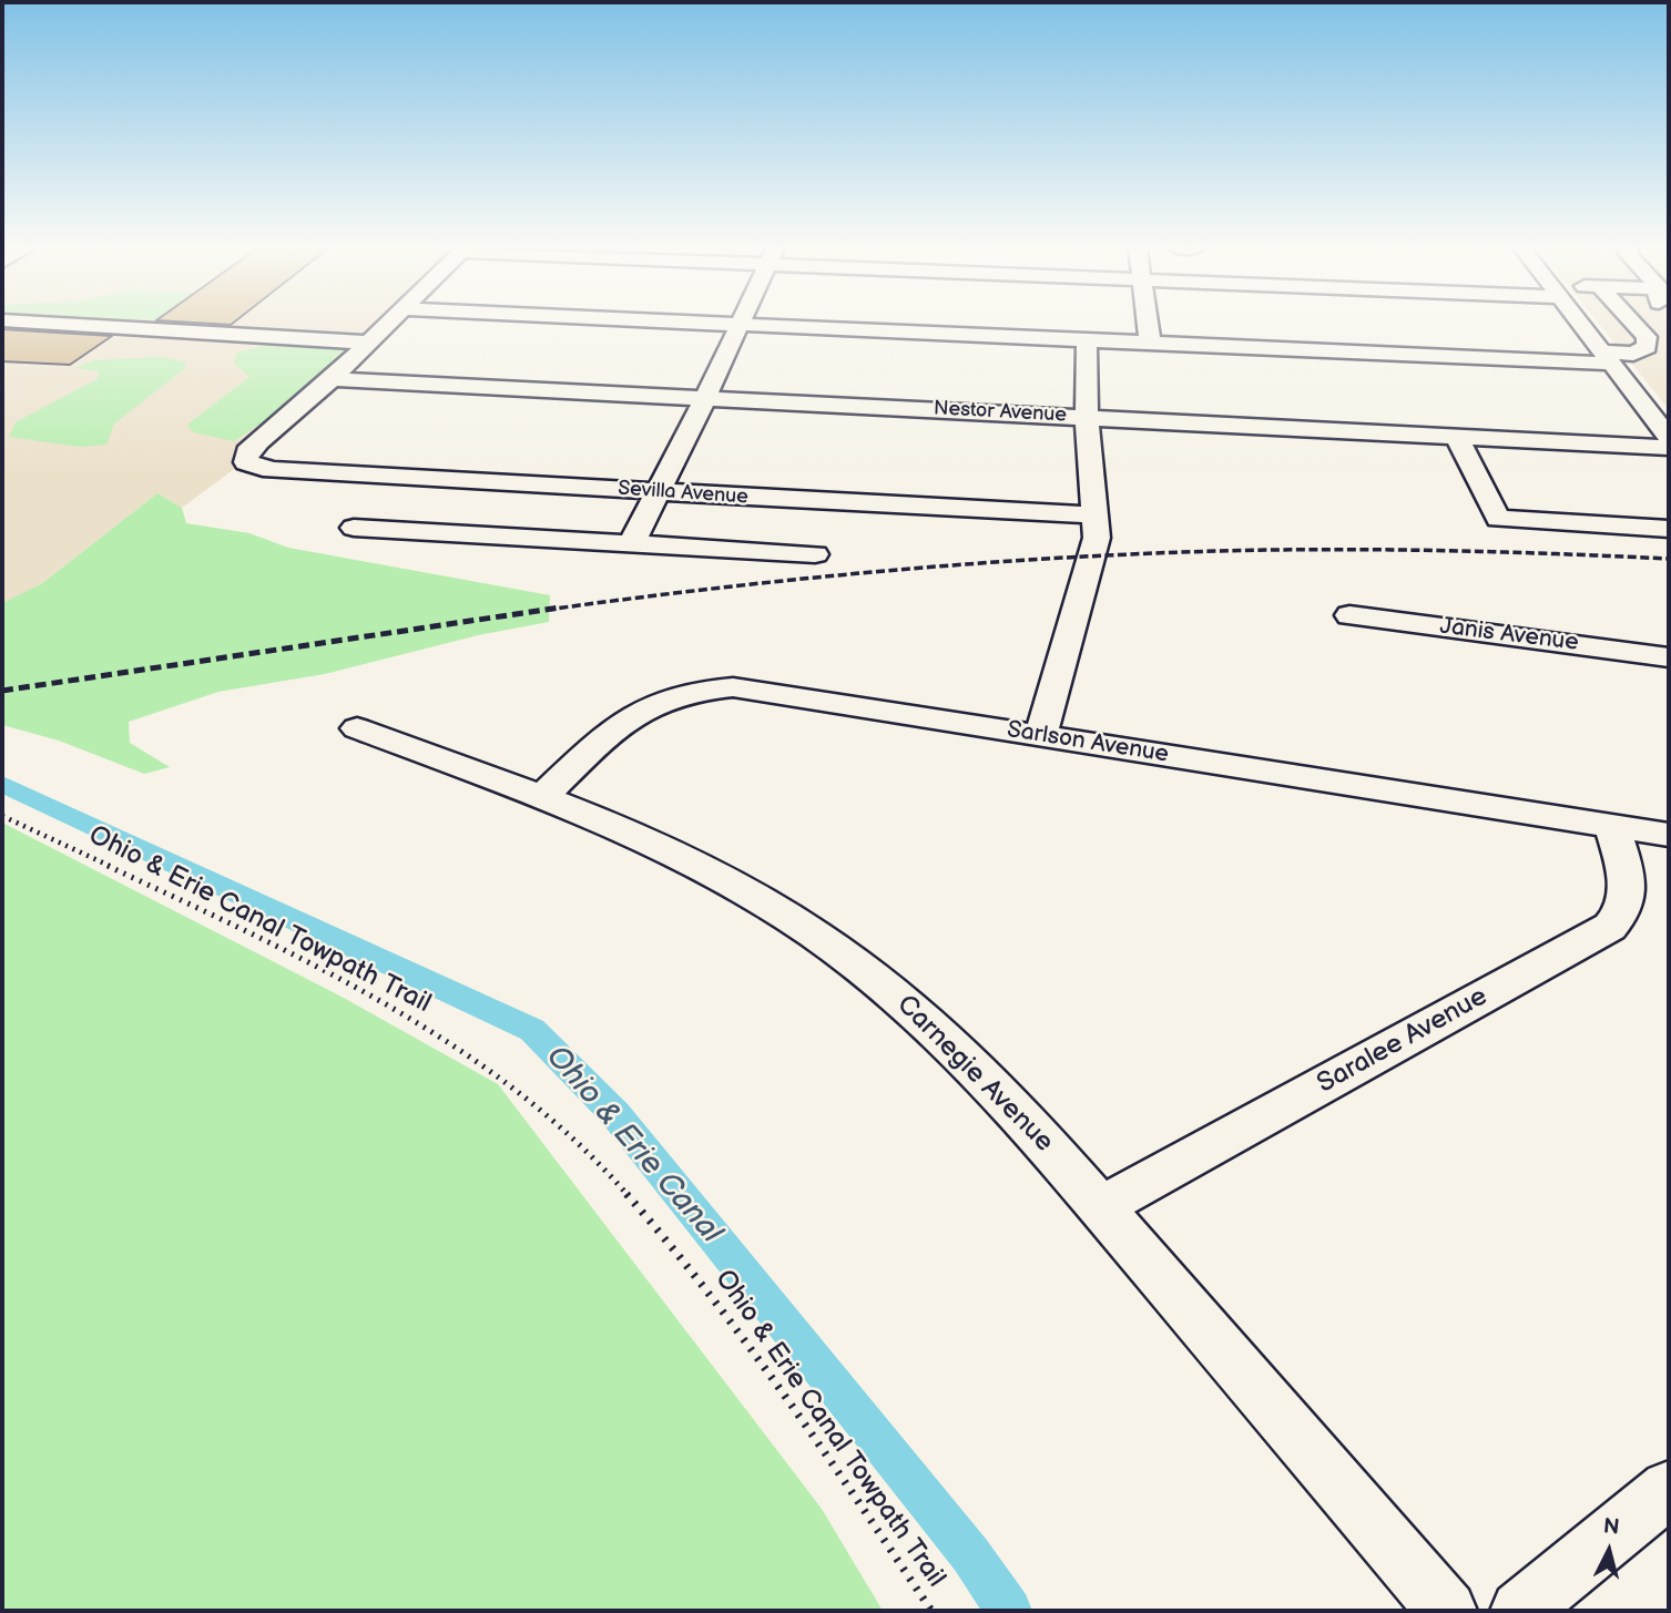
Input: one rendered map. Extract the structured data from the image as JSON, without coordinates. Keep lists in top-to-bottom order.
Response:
{
  "streets": {
    "street": [
      "Nestor Avenue",
      "Sevilla Avenue",
      "Janis Avenue",
      "Sarlson Avenue",
      "Saralee Avenue",
      "Carnegie Avenue"
    ],
    "path": ["Ohio & Erie Canal Towpath Trail"]
  },
  "crossings": [
    ["Nestor Avenue", "Sevilla Avenue"],
    ["Sarlson Avenue", "Saralee Avenue"],
    ["Sarlson Avenue", "Carnegie Avenue"],
    ["Saralee Avenue", "Carnegie Avenue"]
  ],
  "water": ["Ohio & Erie Canal"],
  "north": "top"
}
